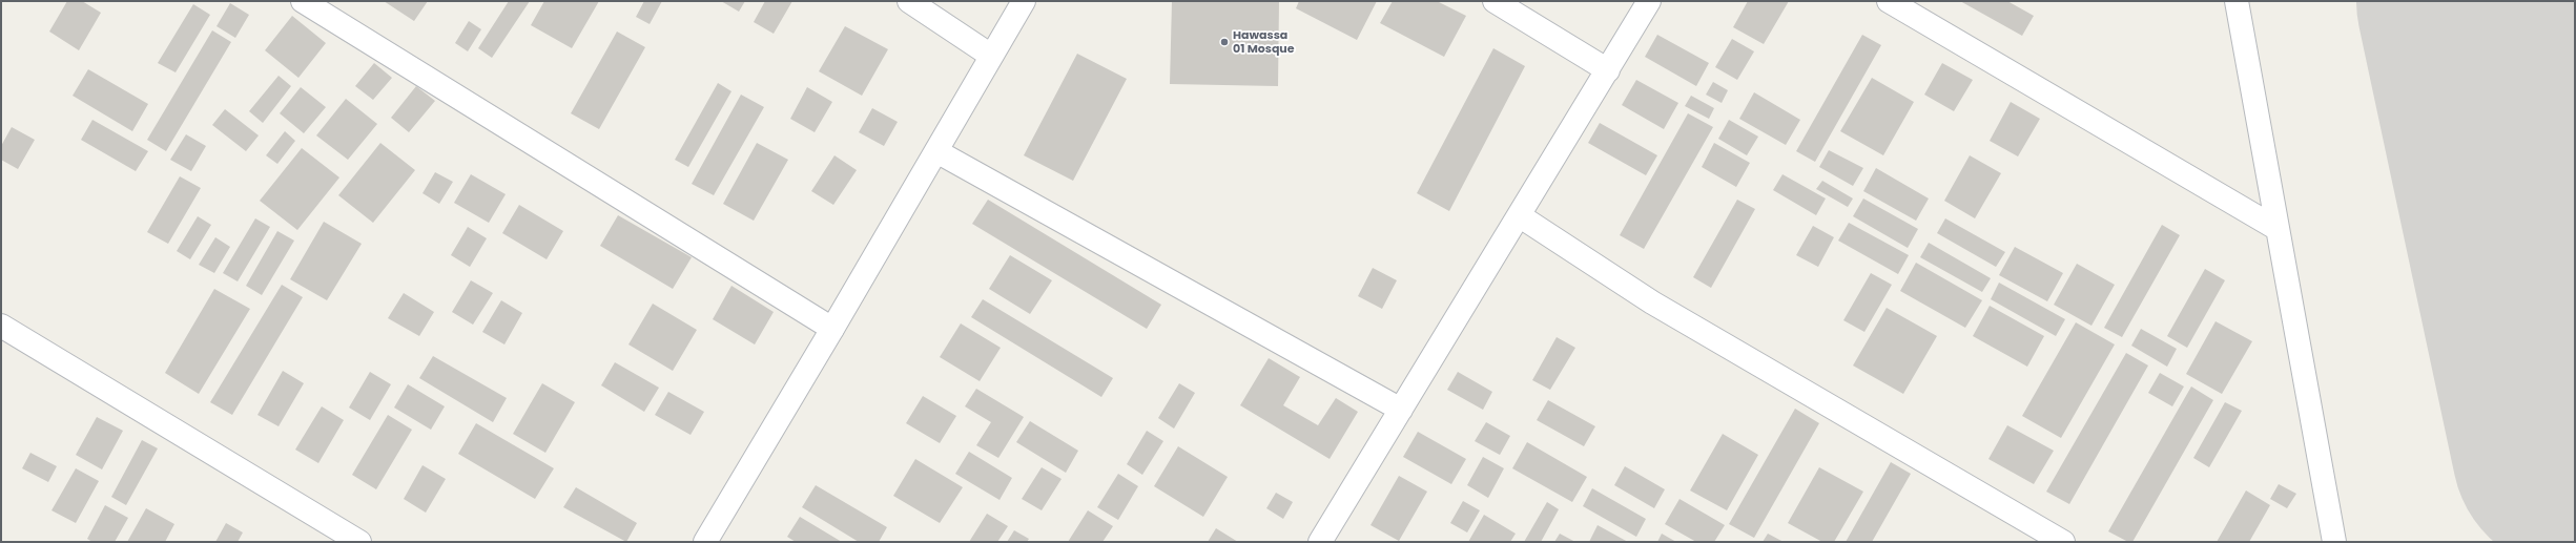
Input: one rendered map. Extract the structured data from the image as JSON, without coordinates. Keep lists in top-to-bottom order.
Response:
{
  "places": ["Hawassa 01 Mosque"]
}
